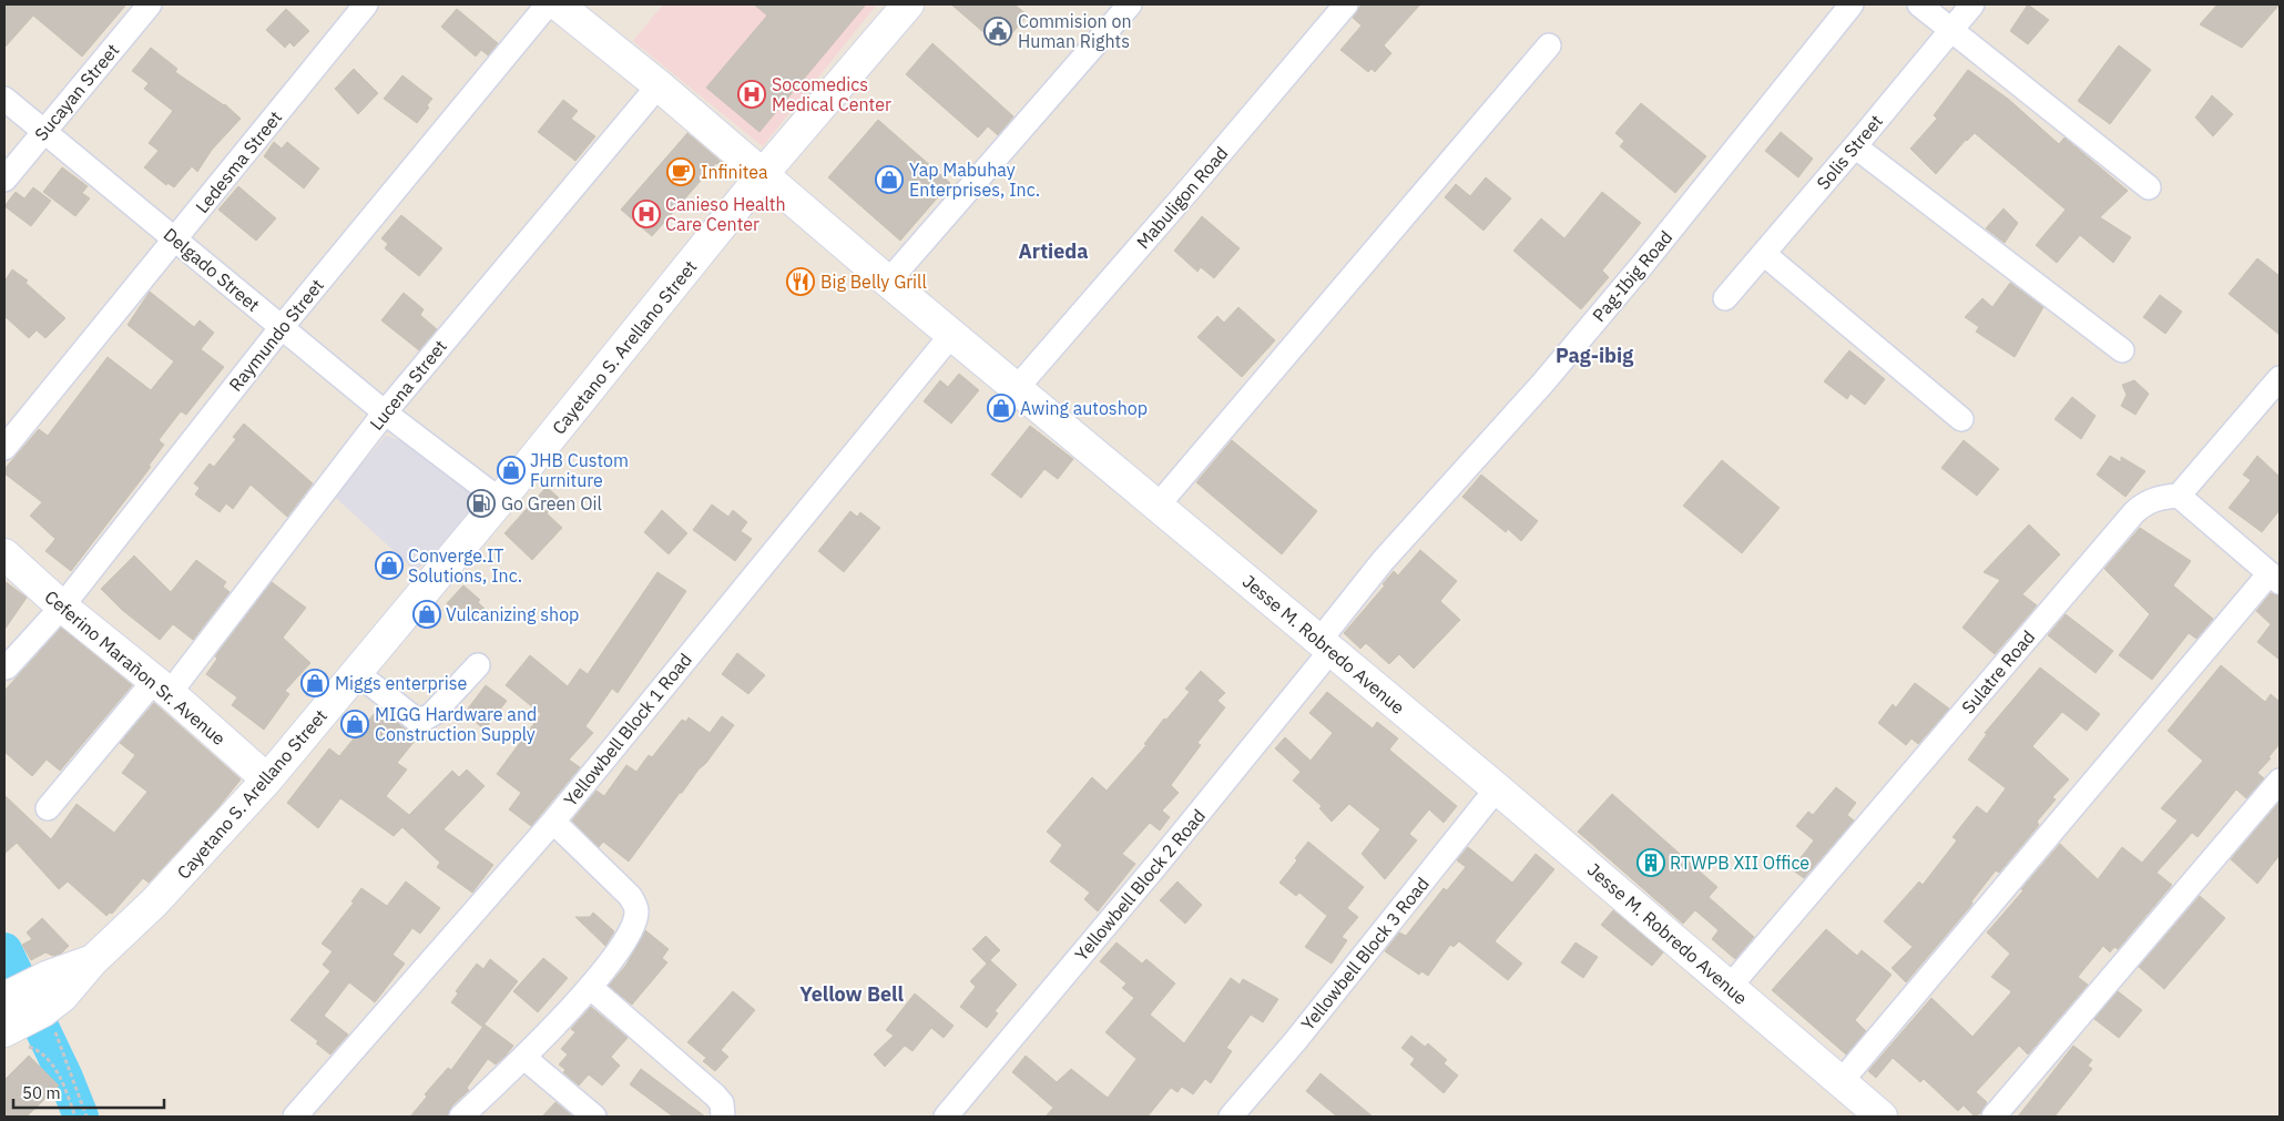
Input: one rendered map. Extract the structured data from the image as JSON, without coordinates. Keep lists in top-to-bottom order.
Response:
{
  "streets": {
    "main road": ["Cayetano S. Arellano Street", "Jesse M. Robredo Avenue", "Ceferino Marañon Sr. Avenue"],
    "street": [
      "Sucayan Street",
      "Solis Street",
      "Ledesma Street",
      "Mabuligon Road",
      "Delgado Street",
      "Pag-Ibig Road",
      "Raymundo Street",
      "Lucena Street",
      "Sulatre Road",
      "Yellowbell Block 1 Road",
      "Yellowbell Block 2 Road",
      "Yellowbell Block 3 Road"
    ]
  },
  "crossings": [
    ["Sucayan Street", "Delgado Street"],
    ["Ledesma Street", "Delgado Street"],
    ["Mabuligon Road", "Jesse M. Robredo Avenue"],
    ["Delgado Street", "Raymundo Street"],
    ["Delgado Street", "Cayetano S. Arellano Street"],
    ["Delgado Street", "Lucena Street"],
    ["Pag-Ibig Road", "Jesse M. Robredo Avenue"],
    ["Pag-Ibig Road", "Yellowbell Block 2 Road"],
    ["Raymundo Street", "Ceferino Marañon Sr. Avenue"],
    ["Cayetano S. Arellano Street", "Jesse M. Robredo Avenue"],
    ["Cayetano S. Arellano Street", "Ceferino Marañon Sr. Avenue"],
    ["Lucena Street", "Jesse M. Robredo Avenue"],
    ["Lucena Street", "Ceferino Marañon Sr. Avenue"],
    ["Jesse M. Robredo Avenue", "Sulatre Road"],
    ["Jesse M. Robredo Avenue", "Yellowbell Block 1 Road"],
    ["Jesse M. Robredo Avenue", "Yellowbell Block 2 Road"],
    ["Jesse M. Robredo Avenue", "Yellowbell Block 3 Road"]
  ],
  "districts": ["Artieda", "Pag-ibig", "Yellow Bell"],
  "places": {
    "public building": ["Commision on Human Rights"],
    "hospital": ["Socomedics Medical Center", "Canieso Health Care Center"],
    "cafe": ["Infinitea"],
    "shop": [
      "Yap Mabuhay Enterprises, Inc.",
      "Awing autoshop",
      "JHB Custom Furniture",
      "Converge.IT Solutions, Inc.",
      "Vulcanizing shop",
      "Miggs enterprise",
      "MIGG Hardware and Construction Supply"
    ],
    "restaurant": ["Big Belly Grill"],
    "fuel station": ["Go Green Oil"],
    "building": ["RTWPB XII Office"]
  },
  "scale_bar": "50 m"
}
